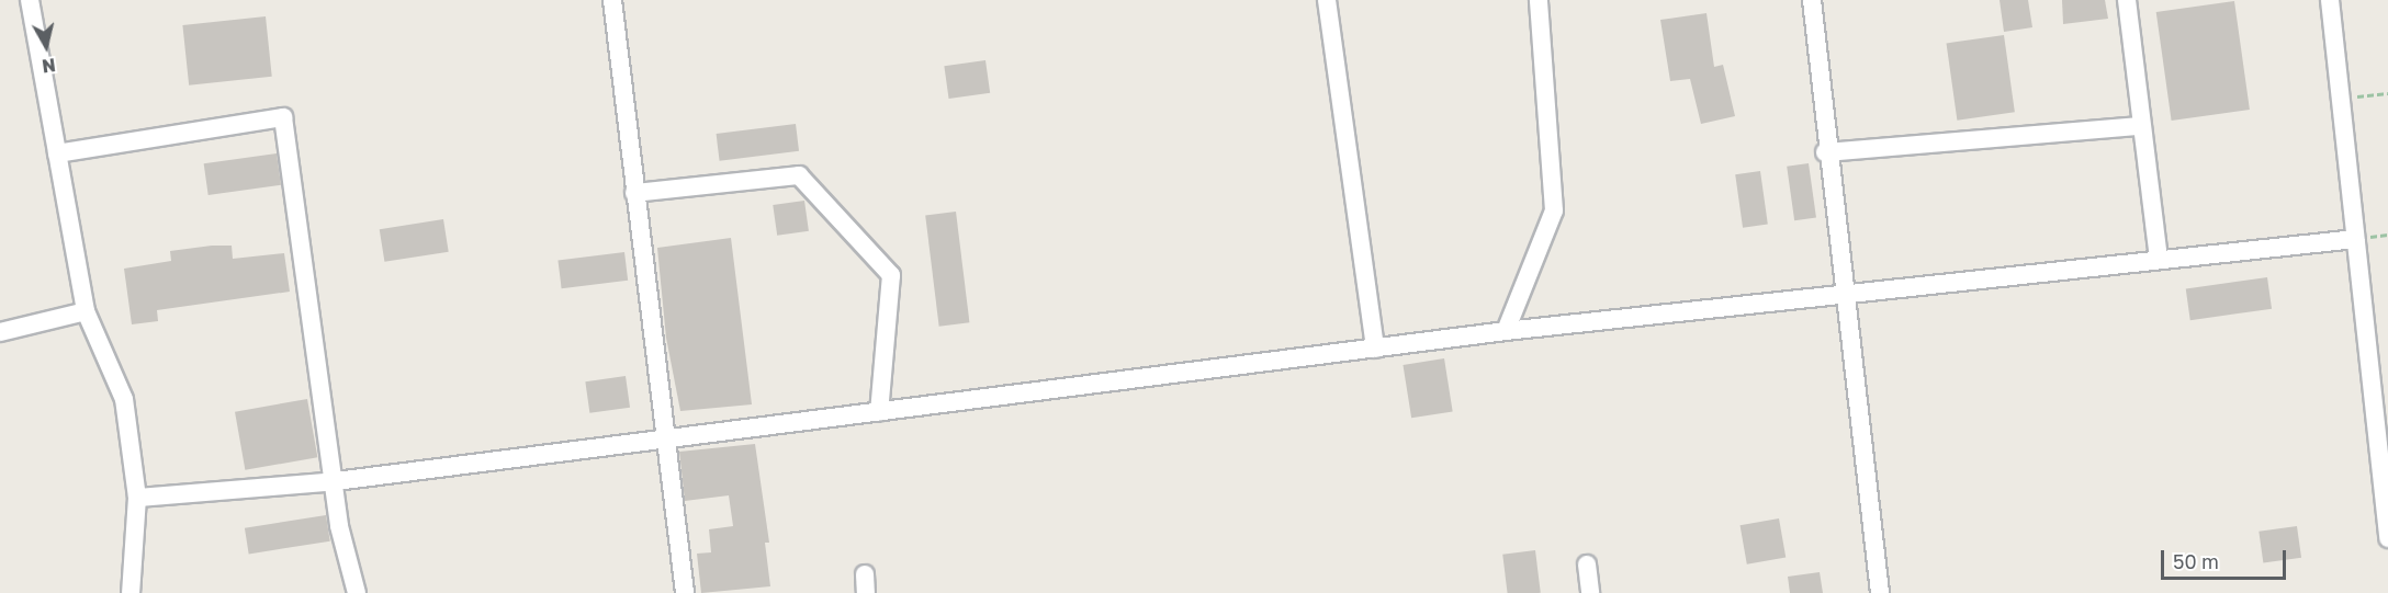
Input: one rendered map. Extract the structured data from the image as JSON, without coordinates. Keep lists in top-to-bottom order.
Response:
{
  "scale_bar": "50 m",
  "north": "bottom"
}
